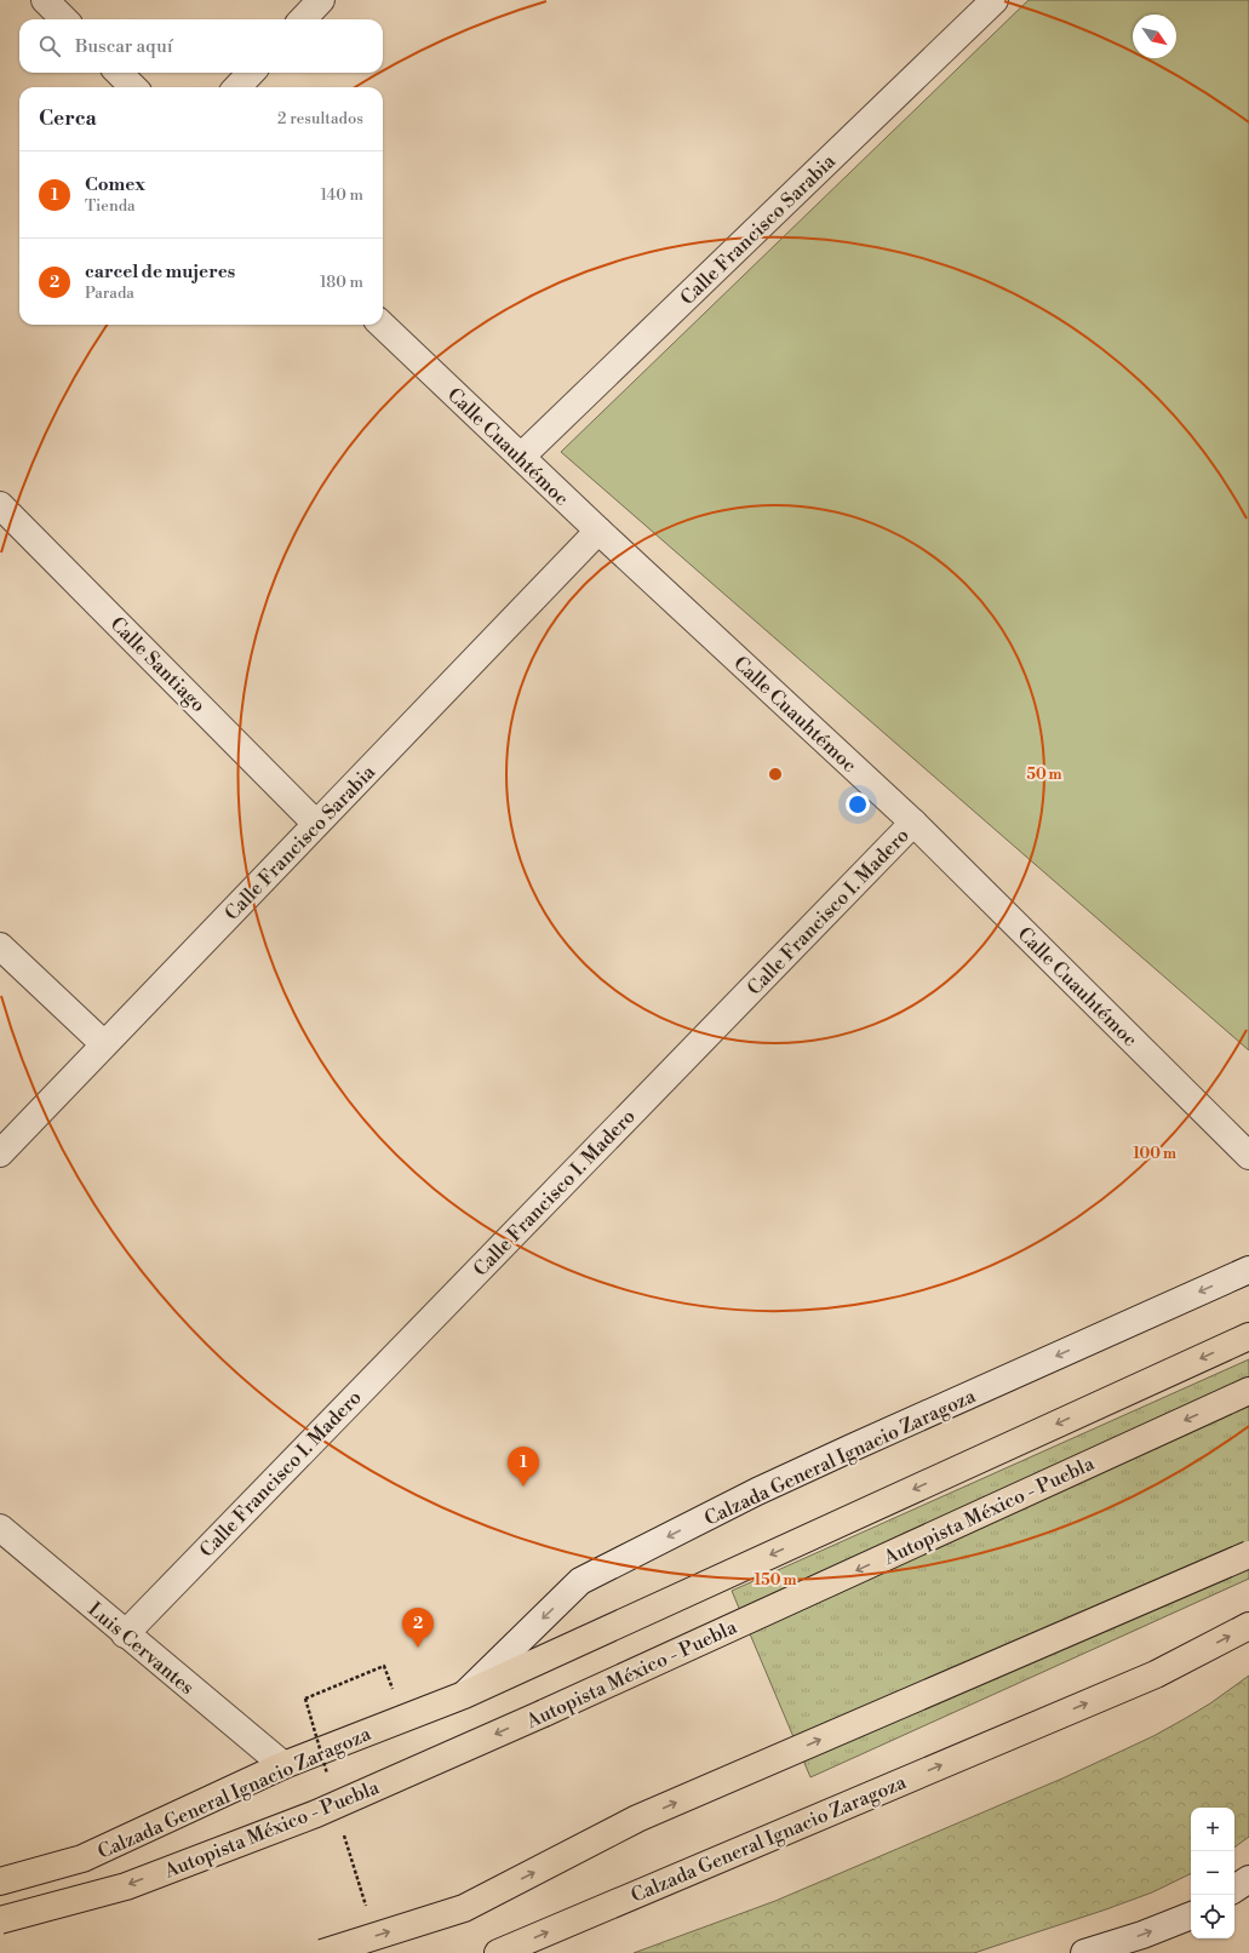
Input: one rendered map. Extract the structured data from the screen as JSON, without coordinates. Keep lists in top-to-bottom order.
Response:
{
  "streets": {
    "highway": ["Calzada General Ignacio Zaragoza", "Autopista México - Puebla"],
    "street": [
      "Calle Francisco Sarabia",
      "Calle Cuauhtémoc",
      "Calle Santiago",
      "Calle Francisco I. Madero",
      "Luis Cervantes"
    ]
  },
  "crossings": [
    ["Calle Francisco Sarabia", "Calle Cuauhtémoc"],
    ["Calle Francisco Sarabia", "Calle Santiago"],
    ["Calle Cuauhtémoc", "Calle Francisco I. Madero"],
    ["Calle Francisco I. Madero", "Luis Cervantes"],
    ["Calzada General Ignacio Zaragoza", "Luis Cervantes"]
  ],
  "north": "bottom right",
  "page": {
    "search": "Buscar aquí",
    "heading": ["Cerca", "2 resultados"],
    "list": [
      {
        "mark": "1",
        "name": "Comex",
        "note": "Tienda",
        "value": "140 m"
      },
      {
        "mark": "2",
        "name": "carcel de mujeres",
        "note": "Parada",
        "value": "180 m"
      }
    ],
    "pins": ["1", "2"],
    "map_buttons": ["+", "−"]
  },
  "rings": ["50 m", "100 m", "150 m"]
}
